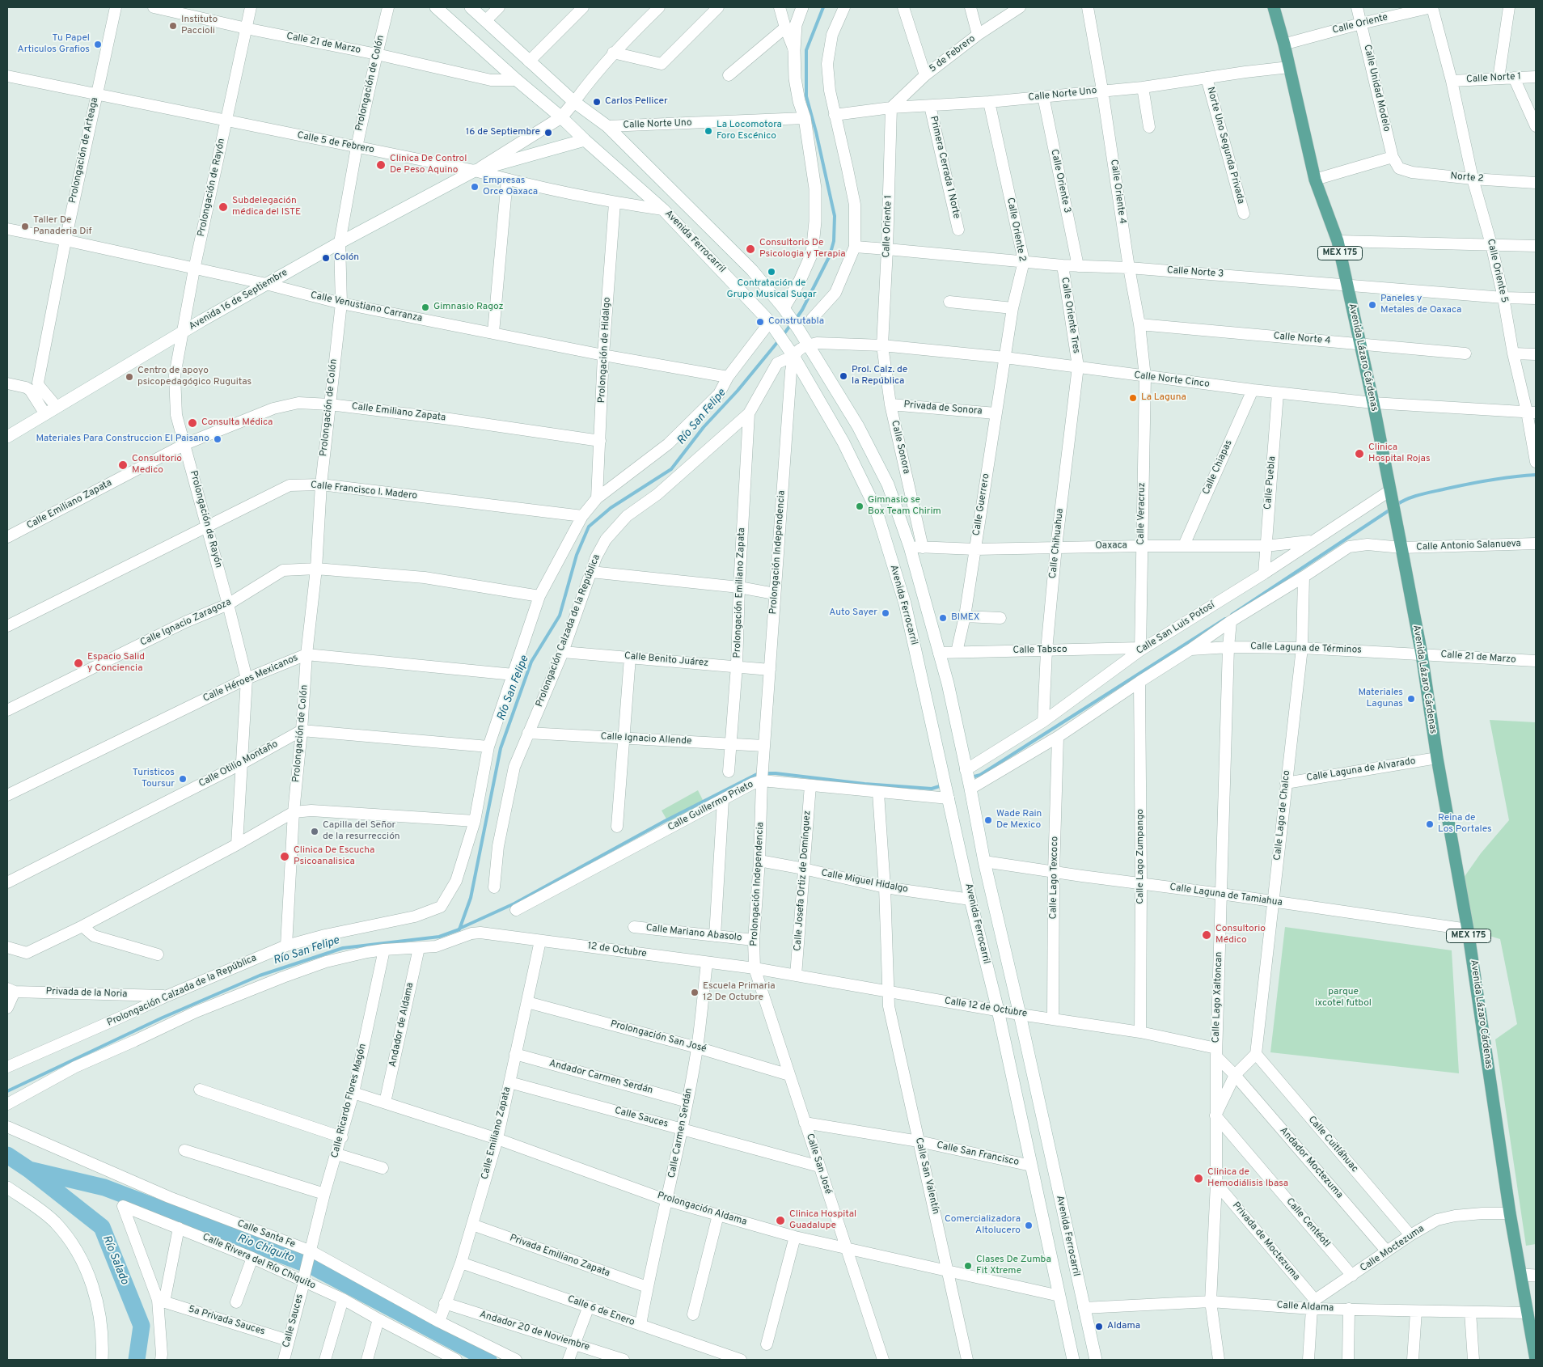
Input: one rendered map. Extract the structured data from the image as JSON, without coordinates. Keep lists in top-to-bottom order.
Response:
{
  "streets": {
    "main road": [
      "Avenida Ferrocarril",
      "MEX 175",
      "Avenida 16 de Septiembre",
      "Avenida Lázaro Cárdenas"
    ],
    "street": [
      "Calle Oriente",
      "Calle 21 de Marzo",
      "5 de Febrero",
      "Calle Norte 1",
      "Prolongación de Colón",
      "Calle Unidad Modelo",
      "Calle Norte Uno",
      "Calle 5 de Febrero",
      "Norte Uno Segunda Privada",
      "Prolongación de Arteaga",
      "Primera Cerrada 1 Norte",
      "Norte 2",
      "Calle Oriente 3",
      "Prolongación de Rayón",
      "Calle Oriente 4",
      "Calle Oriente 1",
      "Calle Oriente 2",
      "Calle Oriente 5",
      "Calle Norte 3",
      "Calle Venustiano Carranza",
      "Calle Oriente Tres",
      "Calle Norte 4",
      "Prolongación de Hidalgo",
      "Calle Norte Cinco",
      "Privada de Sonora",
      "Calle Emiliano Zapata",
      "Calle Sonora",
      "Calle Chiapas",
      "Calle Puebla",
      "Calle Francisco I. Madero",
      "Calle Guerrero",
      "Calle Veracruz",
      "Calle Chihuahua",
      "Oaxaca",
      "Calle Antonio Salanueva",
      "Prolongación Independencia",
      "Prolongación Emiliano Zapata",
      "Calle Ignacio Zaragoza",
      "Calle San Luis Potosí",
      "Prolongación Calzada de la República",
      "Calle Laguna de Términos",
      "Calle Tabsco",
      "Calle Benito Juárez",
      "Calle Héroes Mexicanos",
      "Calle Ignacio Allende",
      "Calle Otilio Montaño",
      "Calle Laguna de Alvarado",
      "Calle Guillermo Prieto",
      "Calle Lago de Chalco",
      "Calle Lago Zumpango",
      "Calle Lago Texcoco",
      "Calle Josefa Ortiz de Domínguez",
      "Calle Miguel Hidalgo",
      "Calle Laguna de Tamiahua",
      "Calle Mariano Abasolo",
      "12 de Octubre",
      "Privada de la Noria",
      "Calle Lago Xaltoncan",
      "Calle 12 de Octubre",
      "Andador de Aldama",
      "Prolongación San José",
      "Andador Carmen Serdán",
      "Calle Ricardo Flores Magón",
      "Calle Sauces",
      "Calle Carmen Serdán",
      "Calle Cuitláhuac",
      "Calle San Francisco",
      "Andador Moctezuma",
      "Calle San José",
      "Calle San Valentín",
      "Prolongación Aldama",
      "Calle Centéotl",
      "Calle Santa Fe",
      "Privada de Moctezuma",
      "Calle Moctezuma",
      "Privada Emiliano Zapata",
      "Calle Rivera del Río Chiquito",
      "Calle Aldama",
      "Calle 6 de Enero",
      "5a Privada Sauces",
      "Andador 20 de Noviembre"
    ]
  },
  "crossings": [
    ["Calle Oriente", "Calle Unidad Modelo"],
    ["Calle Oriente", "Calle Oriente 5"],
    ["Calle 21 de Marzo", "Prolongación de Colón"],
    ["Calle 21 de Marzo", "Prolongación de Rayón"],
    ["Calle 21 de Marzo", "Avenida Ferrocarril"],
    ["Calle 21 de Marzo", "Avenida Lázaro Cárdenas"],
    ["Calle 21 de Marzo", "Calle Laguna de Términos"],
    ["5 de Febrero", "Calle Norte Uno"],
    ["5 de Febrero", "Calle Oriente 1"],
    ["Calle Norte 1", "Calle Oriente 5"],
    ["Prolongación de Colón", "Calle 5 de Febrero"],
    ["Prolongación de Colón", "Avenida 16 de Septiembre"],
    ["Prolongación de Colón", "Calle Venustiano Carranza"],
    ["Prolongación de Colón", "Calle Emiliano Zapata"],
    ["Prolongación de Colón", "Calle Francisco I. Madero"],
    ["Prolongación de Colón", "Calle Ignacio Zaragoza"],
    ["Prolongación de Colón", "Prolongación Calzada de la República"],
    ["Prolongación de Colón", "Calle Héroes Mexicanos"],
    ["Prolongación de Colón", "Calle Otilio Montaño"],
    ["Calle Unidad Modelo", "Norte 2"],
    ["Calle Norte Uno", "Norte Uno Segunda Privada"],
    ["Calle Norte Uno", "Primera Cerrada 1 Norte"],
    ["Calle Norte Uno", "Calle Oriente 3"],
    ["Calle Norte Uno", "Calle Oriente 4"],
    ["Calle Norte Uno", "Calle Oriente 1"],
    ["Calle Norte Uno", "Calle Oriente 2"],
    ["Calle Norte Uno", "Avenida Ferrocarril"],
    ["Calle Norte Uno", "Avenida Lázaro Cárdenas"],
    ["Calle 5 de Febrero", "Prolongación de Arteaga"],
    ["Calle 5 de Febrero", "Prolongación de Rayón"],
    ["Calle 5 de Febrero", "Avenida Ferrocarril"],
    ["Calle 5 de Febrero", "Avenida 16 de Septiembre"],
    ["Calle 5 de Febrero", "Prolongación de Hidalgo"],
    ["Prolongación de Arteaga", "Avenida 16 de Septiembre"],
    ["Prolongación de Arteaga", "Calle Venustiano Carranza"],
    ["Norte 2", "Calle Oriente 5"],
    ["Calle Oriente 3", "Calle Norte 3"],
    ["Prolongación de Rayón", "Avenida 16 de Septiembre"],
    ["Prolongación de Rayón", "Calle Venustiano Carranza"],
    ["Prolongación de Rayón", "Calle Emiliano Zapata"],
    ["Prolongación de Rayón", "Calle Francisco I. Madero"],
    ["Prolongación de Rayón", "Calle Ignacio Zaragoza"],
    ["Prolongación de Rayón", "Calle Héroes Mexicanos"],
    ["Prolongación de Rayón", "Calle Otilio Montaño"],
    ["Calle Oriente 4", "Calle Norte 3"],
    ["Calle Oriente 4", "Calle Norte 4"],
    ["Calle Oriente 4", "Calle Norte Cinco"],
    ["Calle Oriente 4", "Calle Veracruz"],
    ["Calle Oriente 1", "Calle Norte 3"],
    ["Calle Oriente 1", "Calle Norte Cinco"],
    ["Calle Oriente 1", "Calle Sonora"],
    ["Calle Oriente 2", "Calle Norte 3"],
    ["Calle Oriente 2", "Calle Norte Cinco"],
    ["Calle Oriente 2", "Calle Guerrero"],
    ["Avenida Ferrocarril", "Avenida 16 de Septiembre"],
    ["Avenida Ferrocarril", "Calle Norte Cinco"],
    ["Avenida Ferrocarril", "Oaxaca"],
    ["Avenida Ferrocarril", "Prolongación Independencia"],
    ["Avenida Ferrocarril", "Calle San Luis Potosí"],
    ["Avenida Ferrocarril", "Prolongación Calzada de la República"],
    ["Avenida Ferrocarril", "Calle Tabsco"],
    ["Avenida Ferrocarril", "Calle Guillermo Prieto"],
    ["Avenida Ferrocarril", "Calle Miguel Hidalgo"],
    ["Avenida Ferrocarril", "Calle Laguna de Tamiahua"],
    ["Avenida Ferrocarril", "Calle 12 de Octubre"],
    ["Avenida Ferrocarril", "Calle San Francisco"],
    ["Avenida Ferrocarril", "Prolongación Aldama"],
    ["Avenida Ferrocarril", "Calle Aldama"],
    ["Calle Oriente 5", "Calle Norte 3"],
    ["Calle Oriente 5", "Calle Norte Cinco"],
    ["Calle Norte 3", "Calle Oriente Tres"],
    ["Calle Norte 3", "Avenida Lázaro Cárdenas"],
    ["Avenida 16 de Septiembre", "Calle Venustiano Carranza"],
    ["Calle Venustiano Carranza", "Prolongación de Hidalgo"],
    ["Calle Venustiano Carranza", "Prolongación Calzada de la República"],
    ["Calle Oriente Tres", "Calle Norte Cinco"],
    ["Calle Oriente Tres", "Calle Chihuahua"],
    ["Calle Norte 4", "Avenida Lázaro Cárdenas"],
    ["Prolongación de Hidalgo", "Calle Emiliano Zapata"],
    ["Prolongación de Hidalgo", "Prolongación Calzada de la República"],
    ["Avenida Lázaro Cárdenas", "Calle Norte Cinco"],
    ["Avenida Lázaro Cárdenas", "Calle Antonio Salanueva"],
    ["Avenida Lázaro Cárdenas", "Calle San Luis Potosí"],
    ["Avenida Lázaro Cárdenas", "Calle Laguna de Términos"],
    ["Avenida Lázaro Cárdenas", "Calle Laguna de Alvarado"],
    ["Avenida Lázaro Cárdenas", "Calle Laguna de Tamiahua"],
    ["Avenida Lázaro Cárdenas", "Calle Moctezuma"],
    ["Avenida Lázaro Cárdenas", "Calle Aldama"],
    ["Calle Norte Cinco", "Calle Sonora"],
    ["Calle Norte Cinco", "Calle Chiapas"],
    ["Calle Norte Cinco", "Calle Puebla"],
    ["Calle Norte Cinco", "Calle Guerrero"],
    ["Calle Norte Cinco", "Calle Veracruz"],
    ["Calle Norte Cinco", "Calle Chihuahua"],
    ["Privada de Sonora", "Calle Sonora"],
    ["Privada de Sonora", "Calle Guerrero"],
    ["Calle Emiliano Zapata", "12 de Octubre"],
    ["Calle Emiliano Zapata", "Prolongación San José"],
    ["Calle Emiliano Zapata", "Andador Carmen Serdán"],
    ["Calle Emiliano Zapata", "Calle Sauces"],
    ["Calle Emiliano Zapata", "Prolongación Aldama"],
    ["Calle Emiliano Zapata", "Calle Santa Fe"],
    ["Calle Emiliano Zapata", "Privada Emiliano Zapata"],
    ["Calle Emiliano Zapata", "Calle 6 de Enero"],
    ["Calle Emiliano Zapata", "Andador 20 de Noviembre"],
    ["Calle Sonora", "Oaxaca"],
    ["Calle Chiapas", "Oaxaca"],
    ["Calle Puebla", "Oaxaca"],
    ["Calle Puebla", "Calle San Luis Potosí"],
    ["Calle Francisco I. Madero", "Prolongación Calzada de la República"],
    ["Calle Guerrero", "Oaxaca"],
    ["Calle Guerrero", "Calle Tabsco"],
    ["Calle Veracruz", "Oaxaca"],
    ["Calle Veracruz", "Calle San Luis Potosí"],
    ["Calle Veracruz", "Calle Tabsco"],
    ["Calle Chihuahua", "Oaxaca"],
    ["Calle Chihuahua", "Calle San Luis Potosí"],
    ["Calle Chihuahua", "Calle Tabsco"],
    ["Oaxaca", "Calle San Luis Potosí"],
    ["Prolongación Independencia", "Prolongación Calzada de la República"],
    ["Prolongación Independencia", "Calle Benito Juárez"],
    ["Prolongación Independencia", "Calle Ignacio Allende"],
    ["Prolongación Independencia", "Calle Guillermo Prieto"],
    ["Prolongación Independencia", "Calle Miguel Hidalgo"],
    ["Prolongación Independencia", "Calle Mariano Abasolo"],
    ["Prolongación Independencia", "12 de Octubre"],
    ["Prolongación Independencia", "Calle 12 de Octubre"],
    ["Prolongación Independencia", "Calle San José"],
    ["Prolongación Emiliano Zapata", "Prolongación Calzada de la República"],
    ["Prolongación Emiliano Zapata", "Calle Benito Juárez"],
    ["Prolongación Emiliano Zapata", "Calle Ignacio Allende"],
    ["Calle Ignacio Zaragoza", "Prolongación Calzada de la República"],
    ["Calle San Luis Potosí", "Calle Tabsco"],
    ["Prolongación Calzada de la República", "Calle Benito Juárez"],
    ["Prolongación Calzada de la República", "Calle Héroes Mexicanos"],
    ["Prolongación Calzada de la República", "Calle Ignacio Allende"],
    ["Prolongación Calzada de la República", "Privada de la Noria"],
    ["Calle Laguna de Términos", "Calle Lago de Chalco"],
    ["Calle Laguna de Términos", "Calle Lago Xaltoncan"],
    ["Calle Laguna de Alvarado", "Calle Lago de Chalco"],
    ["Calle Guillermo Prieto", "Calle Josefa Ortiz de Domínguez"],
    ["Calle Guillermo Prieto", "Calle San Valentín"],
    ["Calle Lago de Chalco", "Calle Laguna de Tamiahua"],
    ["Calle Lago de Chalco", "Calle Cuitláhuac"],
    ["Calle Lago Zumpango", "Calle Laguna de Tamiahua"],
    ["Calle Lago Zumpango", "Calle 12 de Octubre"],
    ["Calle Lago Texcoco", "Calle Laguna de Tamiahua"],
    ["Calle Lago Texcoco", "Calle 12 de Octubre"],
    ["Calle Josefa Ortiz de Domínguez", "Calle Miguel Hidalgo"],
    ["Calle Josefa Ortiz de Domínguez", "Calle 12 de Octubre"],
    ["Calle Miguel Hidalgo", "Calle San Valentín"],
    ["Calle Laguna de Tamiahua", "Calle Lago Xaltoncan"],
    ["12 de Octubre", "Calle 12 de Octubre"],
    ["12 de Octubre", "Andador de Aldama"],
    ["12 de Octubre", "Calle Carmen Serdán"],
    ["12 de Octubre", "Calle San José"],
    ["Calle Lago Xaltoncan", "Calle 12 de Octubre"],
    ["Calle Lago Xaltoncan", "Calle Centéotl"],
    ["Calle Lago Xaltoncan", "Privada de Moctezuma"],
    ["Calle Lago Xaltoncan", "Calle Aldama"],
    ["Calle 12 de Octubre", "Calle San José"],
    ["Calle 12 de Octubre", "Calle San Valentín"],
    ["Andador de Aldama", "Prolongación Aldama"],
    ["Prolongación San José", "Calle Carmen Serdán"],
    ["Prolongación San José", "Calle San José"],
    ["Andador Carmen Serdán", "Calle Carmen Serdán"],
    ["Calle Ricardo Flores Magón", "Calle Sauces"],
    ["Calle Ricardo Flores Magón", "Prolongación Aldama"],
    ["Calle Ricardo Flores Magón", "Calle Santa Fe"],
    ["Calle Sauces", "Calle Carmen Serdán"],
    ["Calle Sauces", "Calle San José"],
    ["Calle Sauces", "Calle Santa Fe"],
    ["Calle Sauces", "Calle Rivera del Río Chiquito"],
    ["Calle Sauces", "5a Privada Sauces"],
    ["Calle Carmen Serdán", "Prolongación Aldama"],
    ["Calle Carmen Serdán", "Privada Emiliano Zapata"],
    ["Calle Carmen Serdán", "Calle 6 de Enero"],
    ["Calle Cuitláhuac", "Calle Moctezuma"],
    ["Calle San Francisco", "Calle San José"],
    ["Calle San Francisco", "Calle San Valentín"],
    ["Andador Moctezuma", "Calle Moctezuma"],
    ["Calle San José", "Prolongación Aldama"],
    ["Calle San Valentín", "Prolongación Aldama"],
    ["Calle Centéotl", "Calle Moctezuma"],
    ["Privada de Moctezuma", "Calle Moctezuma"],
    ["Privada de Moctezuma", "Calle Aldama"],
    ["Calle Moctezuma", "Calle Aldama"],
    ["Calle Rivera del Río Chiquito", "5a Privada Sauces"]
  ],
  "water": ["Río San Felipe", "Rio Chiquito", "Río Salado"],
  "parks": ["parque ixcotel futbol"],
  "places": [
    "Instituto Paccioli",
    "Tu Papel Articulos Grafios",
    "Carlos Pellicer",
    "La Locomotora Foro Escénico",
    "16 de Septiembre",
    "Clinica De Control De Peso Aquino",
    "Empresas Orce Oaxaca",
    "Subdelegación médica del ISTE",
    "Taller De Panaderia Dif",
    "Consultorio De Psicologia y Terapia",
    "Colón",
    "Contratación de Grupo Musical Sugar",
    "Paneles y Metales de Oaxaca",
    "Gimnasio Ragoz",
    "Construtabla",
    "Prol. Calz. de la República",
    "Centro de apoyo psicopedagógico Ruguitas",
    "La Laguna",
    "Consulta Médica",
    "Materiales Para Construccion El Paisano",
    "Clinica Hospital Rojas",
    "Consultorio Medico",
    "Gimnasio se Box Team Chirim",
    "Auto Sayer",
    "BIMEX",
    "Espacio Salid y Conciencia",
    "Materiales Lagunas",
    "Turisticos Toursur",
    "Wade Rain De Mexico",
    "Reina de Los Portales",
    "Capilla del Señor de la resurrección",
    "Clinica De Escucha Psicoanalisica",
    "Consultorio Médico",
    "Escuela Primaria 12 De Octubre",
    "Clinica de Hemodiálisis Ibasa",
    "Clinica Hospital Guadalupe",
    "Comercializadora Altolucero",
    "Clases De Zumba Fit Xtreme",
    "Aldama"
  ]
}
